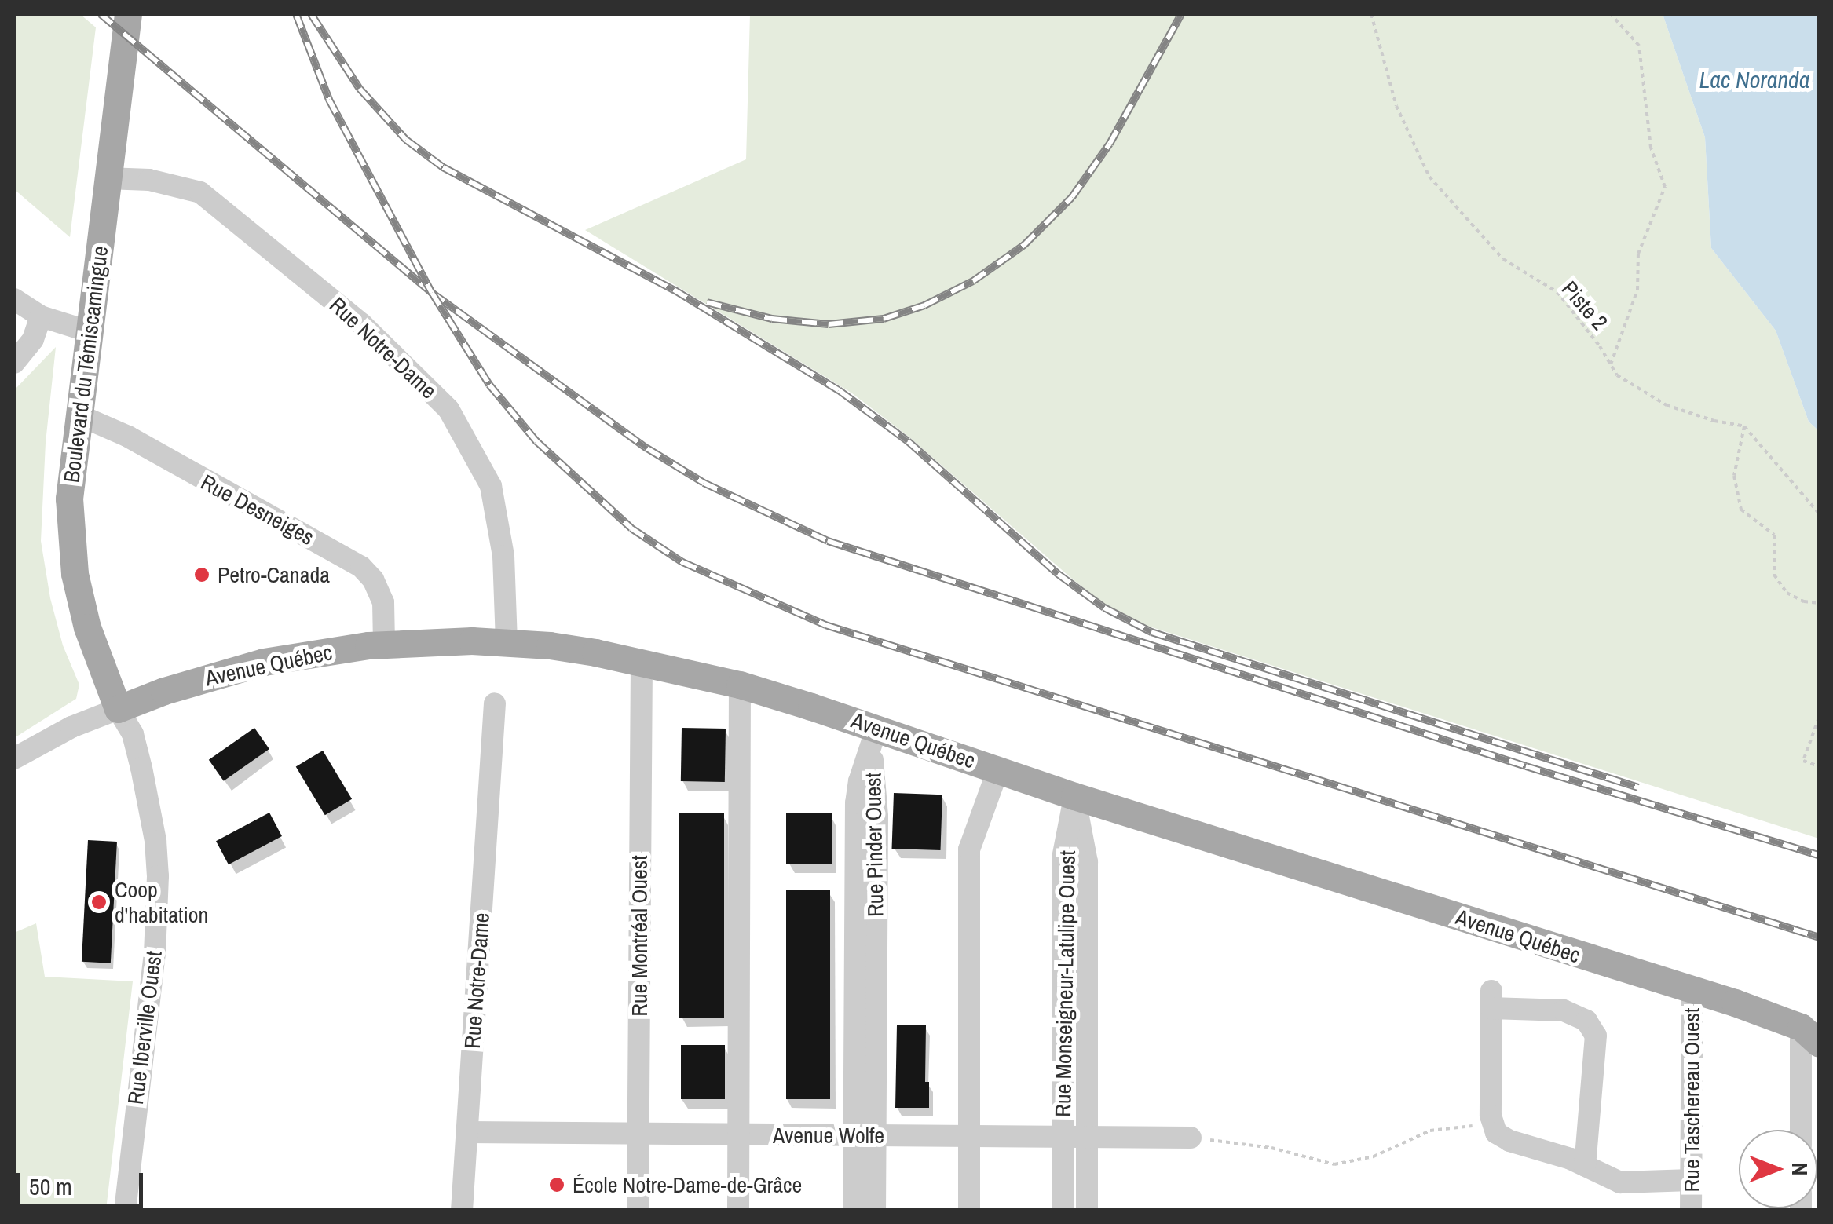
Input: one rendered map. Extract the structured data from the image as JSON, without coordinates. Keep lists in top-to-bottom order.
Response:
{
  "streets": {
    "main road": ["Boulevard du Témiscamingue", "Avenue Québec"],
    "street": [
      "Rue Notre-Dame",
      "Rue Desneiges",
      "Rue Pinder Ouest",
      "Rue Montréal Ouest",
      "Rue Monseigneur-Latulipe Ouest",
      "Rue Iberville Ouest",
      "Rue Taschereau Ouest",
      "Avenue Wolfe"
    ],
    "path": ["Piste 2"]
  },
  "crossings": [
    ["Rue Notre-Dame", "Boulevard du Témiscamingue"],
    ["Rue Notre-Dame", "Avenue Québec"],
    ["Rue Notre-Dame", "Avenue Wolfe"],
    ["Boulevard du Témiscamingue", "Rue Desneiges"],
    ["Boulevard du Témiscamingue", "Avenue Québec"],
    ["Boulevard du Témiscamingue", "Rue Iberville Ouest"],
    ["Rue Desneiges", "Avenue Québec"],
    ["Avenue Québec", "Rue Pinder Ouest"],
    ["Avenue Québec", "Rue Montréal Ouest"],
    ["Avenue Québec", "Rue Monseigneur-Latulipe Ouest"],
    ["Avenue Québec", "Rue Iberville Ouest"],
    ["Avenue Québec", "Rue Taschereau Ouest"],
    ["Rue Pinder Ouest", "Avenue Wolfe"],
    ["Rue Montréal Ouest", "Avenue Wolfe"],
    ["Rue Monseigneur-Latulipe Ouest", "Avenue Wolfe"]
  ],
  "water": ["Lac Noranda"],
  "places": ["Petro-Canada", "Coop d'habitation", "École Notre-Dame-de-Grâce"],
  "scale_bar": "50 m",
  "north": "right"
}
